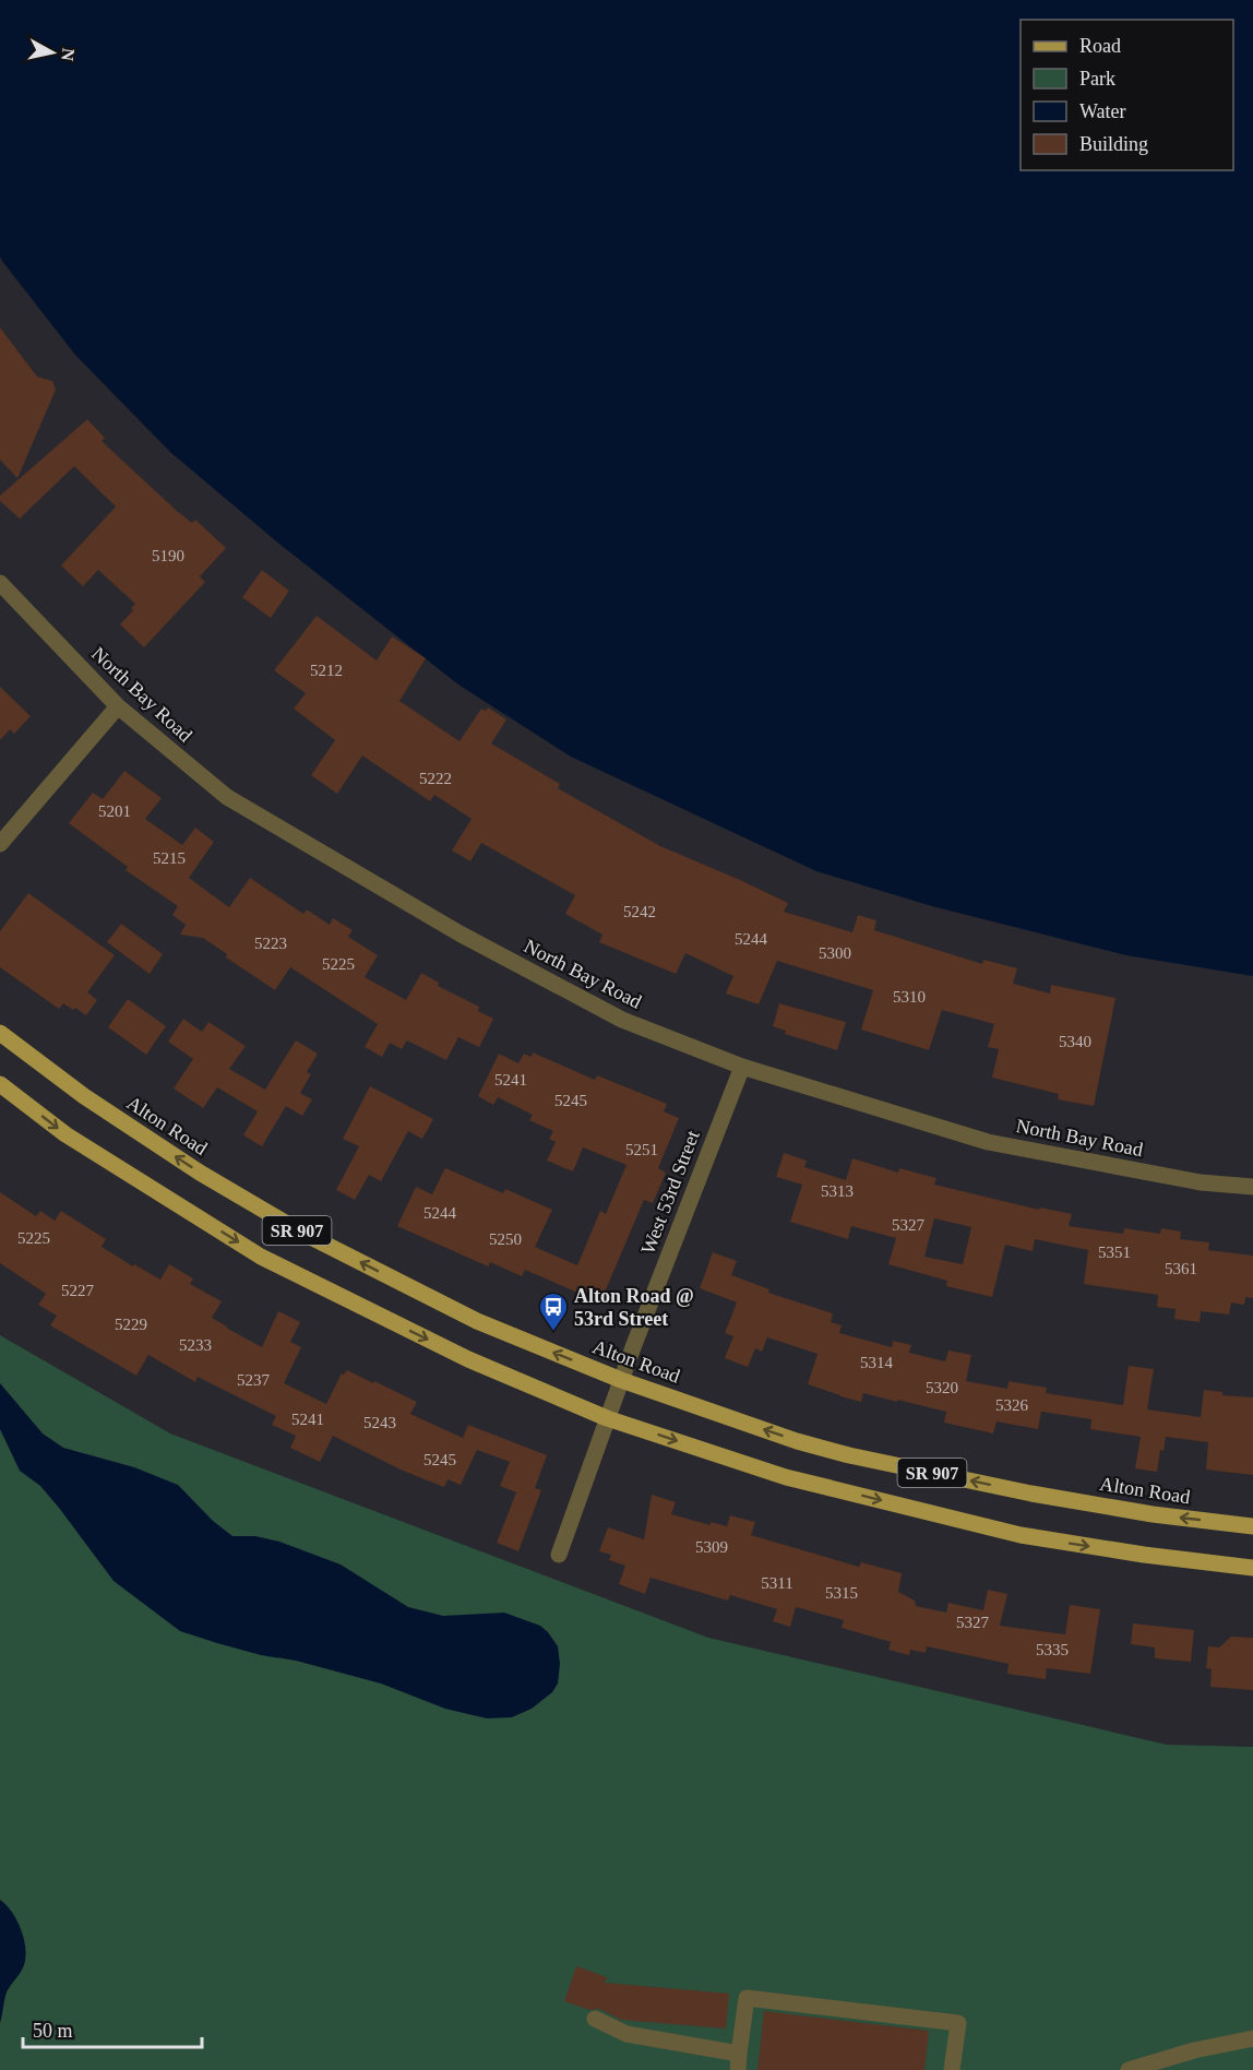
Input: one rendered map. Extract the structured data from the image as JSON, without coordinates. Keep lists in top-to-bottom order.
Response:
{
  "streets": {
    "main road": ["Alton Road", "SR 907"],
    "street": ["North Bay Road", "West 53rd Street"]
  },
  "crossings": [
    ["North Bay Road", "West 53rd Street"],
    ["Alton Road", "West 53rd Street"],
    ["West 53rd Street", "SR 907"]
  ],
  "places": {
    "bus stop": ["Alton Road @ 53rd Street"]
  },
  "house_numbers": [
    "5190",
    "5212",
    "5222",
    "5201",
    "5215",
    "5242",
    "5244",
    "5223",
    "5300",
    "5225",
    "5310",
    "5340",
    "5241",
    "5245",
    "5251",
    "5313",
    "5244",
    "5327",
    "5225",
    "5250",
    "5351",
    "5361",
    "5227",
    "5229",
    "5233",
    "5314",
    "5237",
    "5320",
    "5326",
    "5241",
    "5243",
    "5245",
    "5309",
    "5311",
    "5315",
    "5327",
    "5335"
  ],
  "legend": [
    "Road",
    "Park",
    "Water",
    "Building"
  ],
  "scale_bar": "50 m",
  "north": "right"
}
